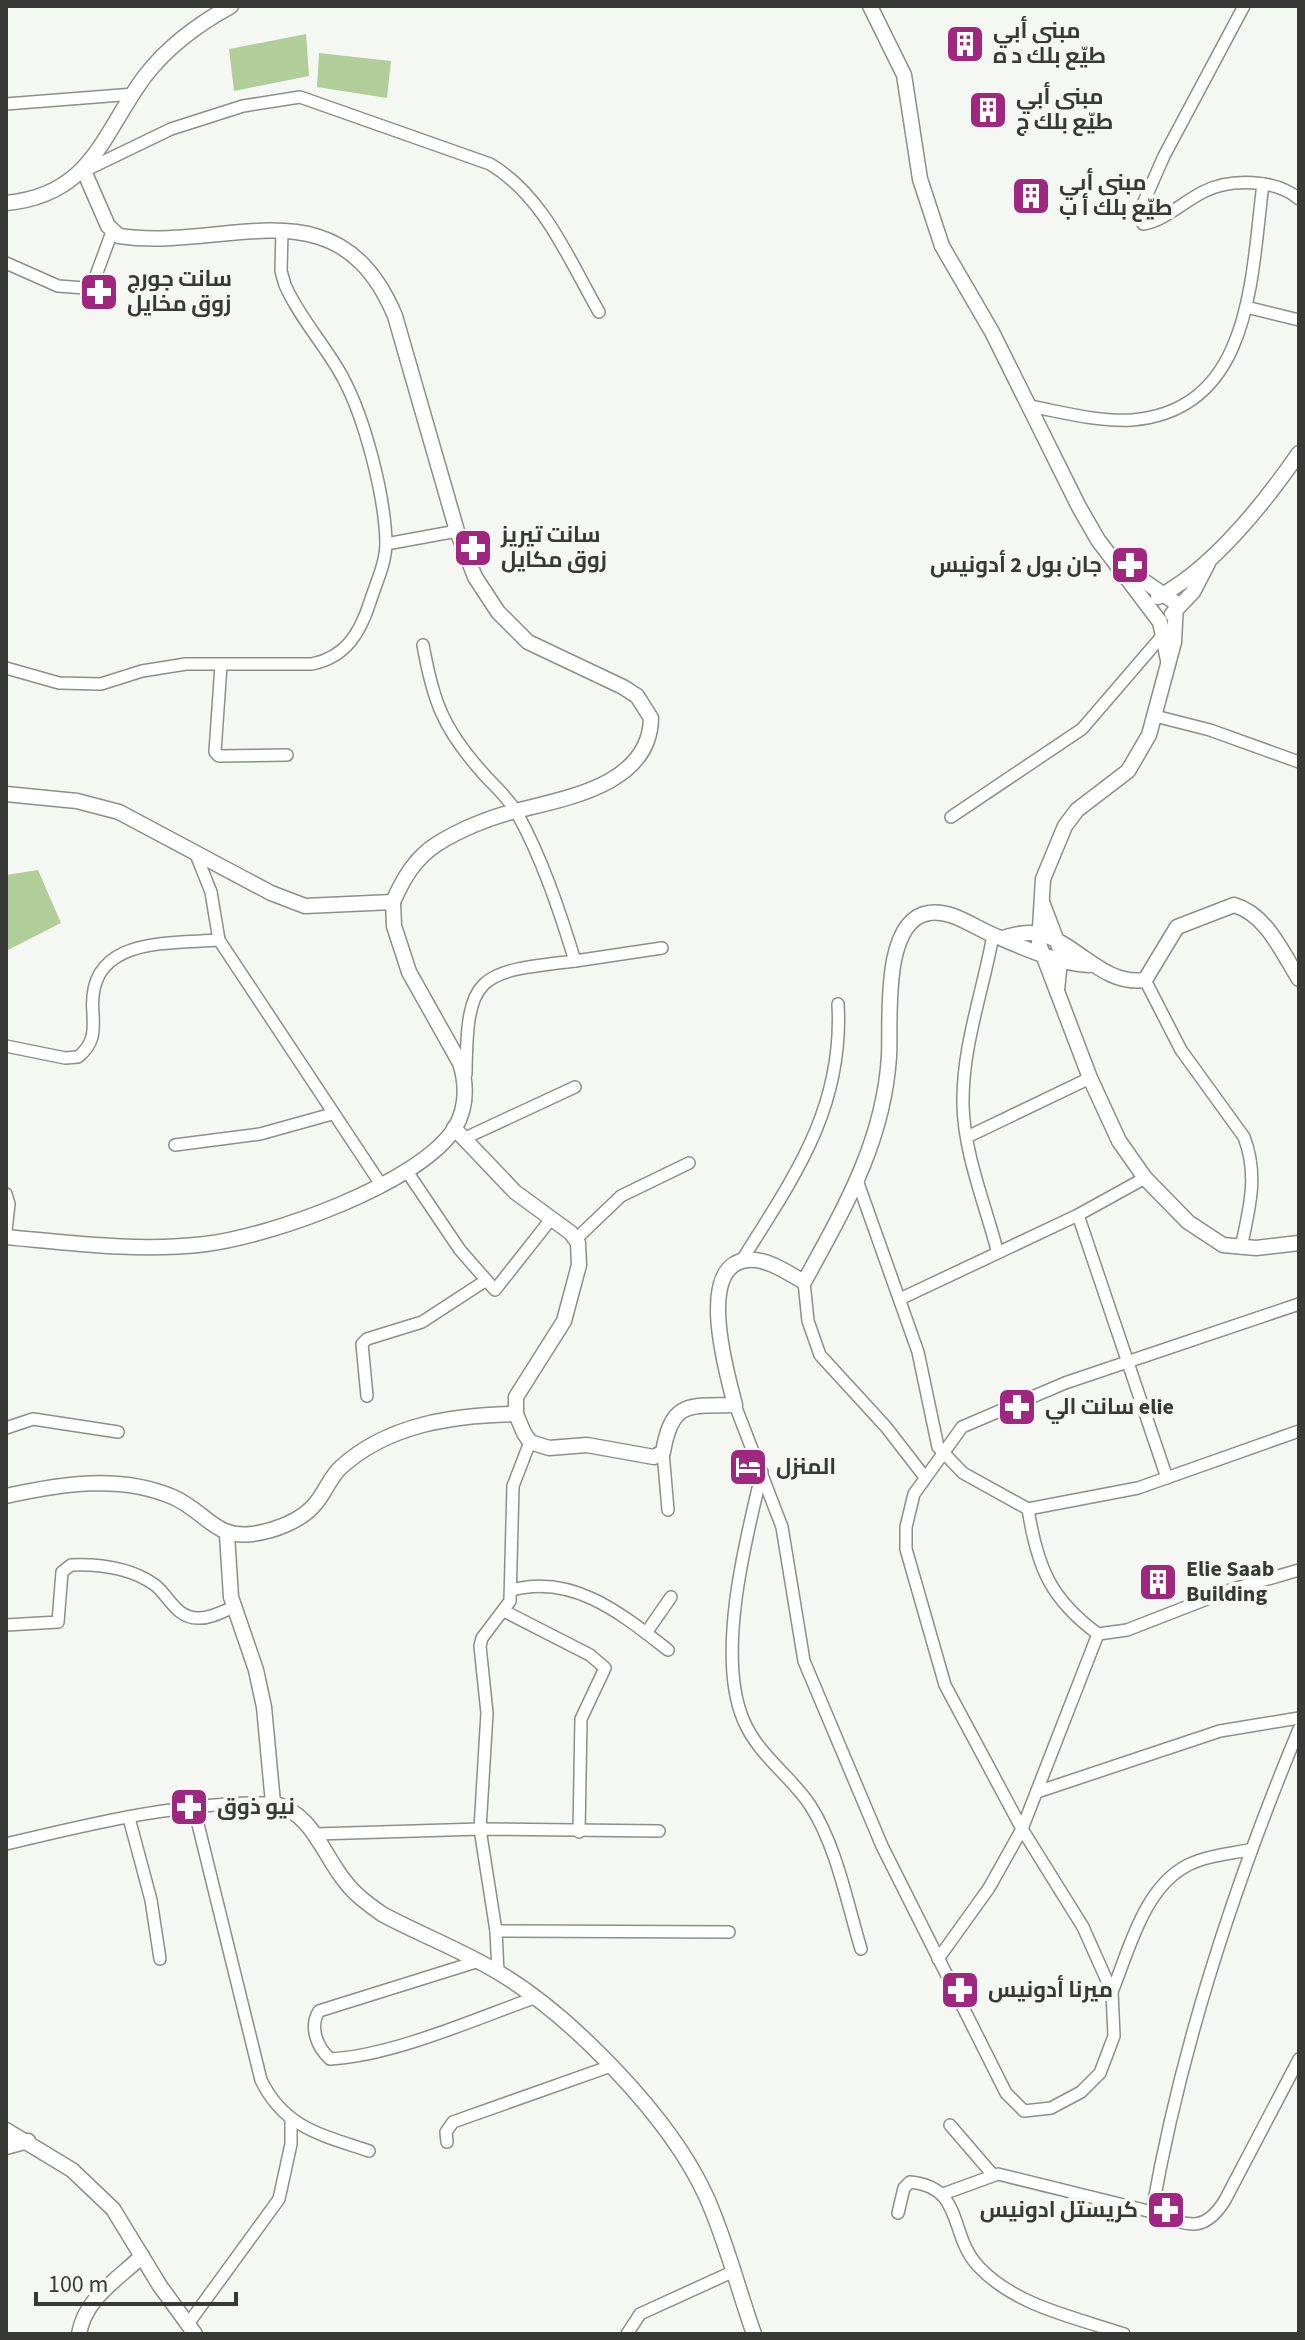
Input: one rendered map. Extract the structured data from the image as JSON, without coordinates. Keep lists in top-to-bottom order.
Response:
{
  "places": {
    "building": [
      "مبنى أبي طيّع بلك د ه",
      "مبنى أبي طيّع بلك ج",
      "مبنى أبي طيّع بلك أ ب",
      "Elie Saab Building"
    ],
    "pharmacy": [
      "سانت جورج زوق مخايل",
      "سانت تيريز زوق مكايل",
      "جان بول 2 أدونيس",
      "سانت الي elie",
      "نيو ذوق",
      "ميرنا أدونيس",
      "كريستل ادونيس"
    ],
    "hotel": ["المنزل"]
  },
  "scale_bar": "100 m"
}
